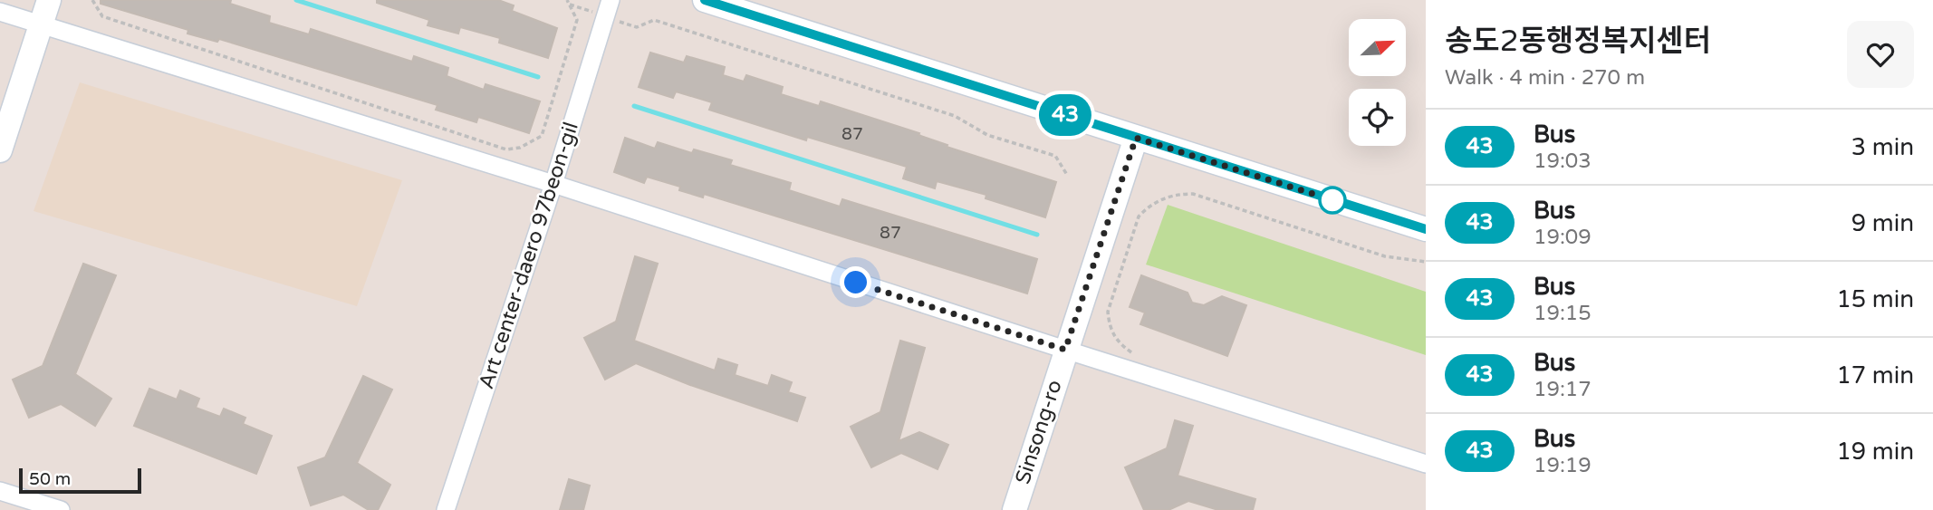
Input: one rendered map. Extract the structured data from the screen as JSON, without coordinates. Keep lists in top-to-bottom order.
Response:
{
  "streets": {
    "street": ["Art center-daero 97beon-gil", "Sinsong-ro"]
  },
  "lines": ["bus line 43"],
  "house_numbers": ["87", "87"],
  "scale_bar": "50 m",
  "north": "top right",
  "page": {
    "on_map": "43",
    "heading": ["송도2동행정복지센터", "Walk · 4 min · 270 m"],
    "list": [
      {
        "mark": "43",
        "name": "Bus",
        "note": "19:03",
        "value": "3 min"
      },
      {
        "mark": "43",
        "name": "Bus",
        "note": "19:09",
        "value": "9 min"
      },
      {
        "mark": "43",
        "name": "Bus",
        "note": "19:15",
        "value": "15 min"
      },
      {
        "mark": "43",
        "name": "Bus",
        "note": "19:17",
        "value": "17 min"
      },
      {
        "mark": "43",
        "name": "Bus",
        "note": "19:19",
        "value": "19 min"
      }
    ],
    "scale": "50 m"
  }
}
